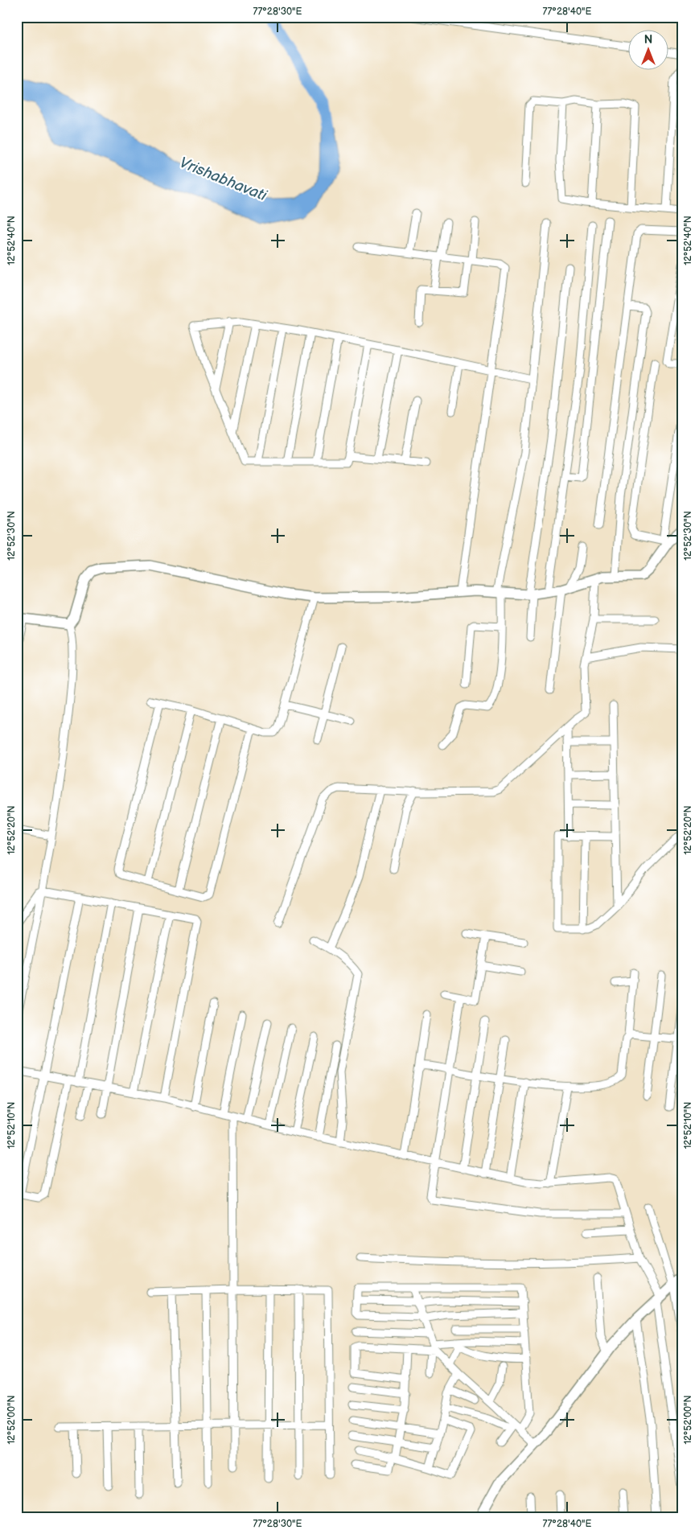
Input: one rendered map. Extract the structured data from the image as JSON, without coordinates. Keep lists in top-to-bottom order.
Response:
{
  "water": ["Vrishabhavati"],
  "north": "top",
  "coordinates": [
    "77°28'30\"E",
    "77°28'40\"E",
    "12°52'40\"N",
    "12°52'30\"N",
    "12°52'20\"N",
    "12°52'10\"N",
    "12°52'00\"N"
  ]
}
